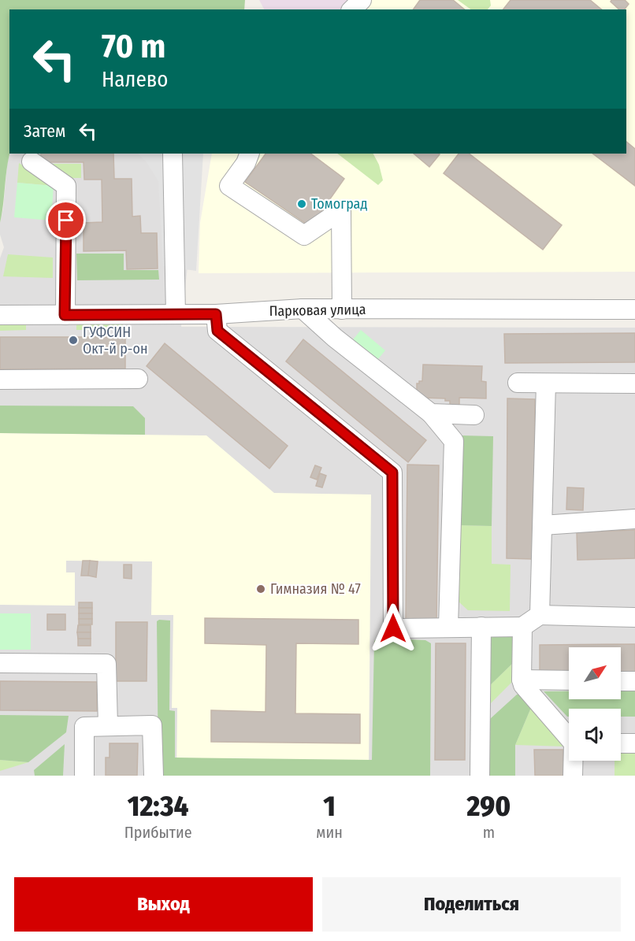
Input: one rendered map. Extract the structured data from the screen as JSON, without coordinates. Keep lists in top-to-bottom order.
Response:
{
  "streets": {
    "street": ["Парковая улица"]
  },
  "places": ["Томоград", "ГУФСИН Окт-й р-он", "Гимназия № 47"],
  "north": "top right",
  "page": {
    "turn": ["70 m", "Налево"],
    "then": "Затем",
    "eta": [
      "12:34",
      "Прибытие",
      "1",
      "мин",
      "290",
      "m"
    ],
    "buttons": ["Выход", "Поделиться"]
  }
}
